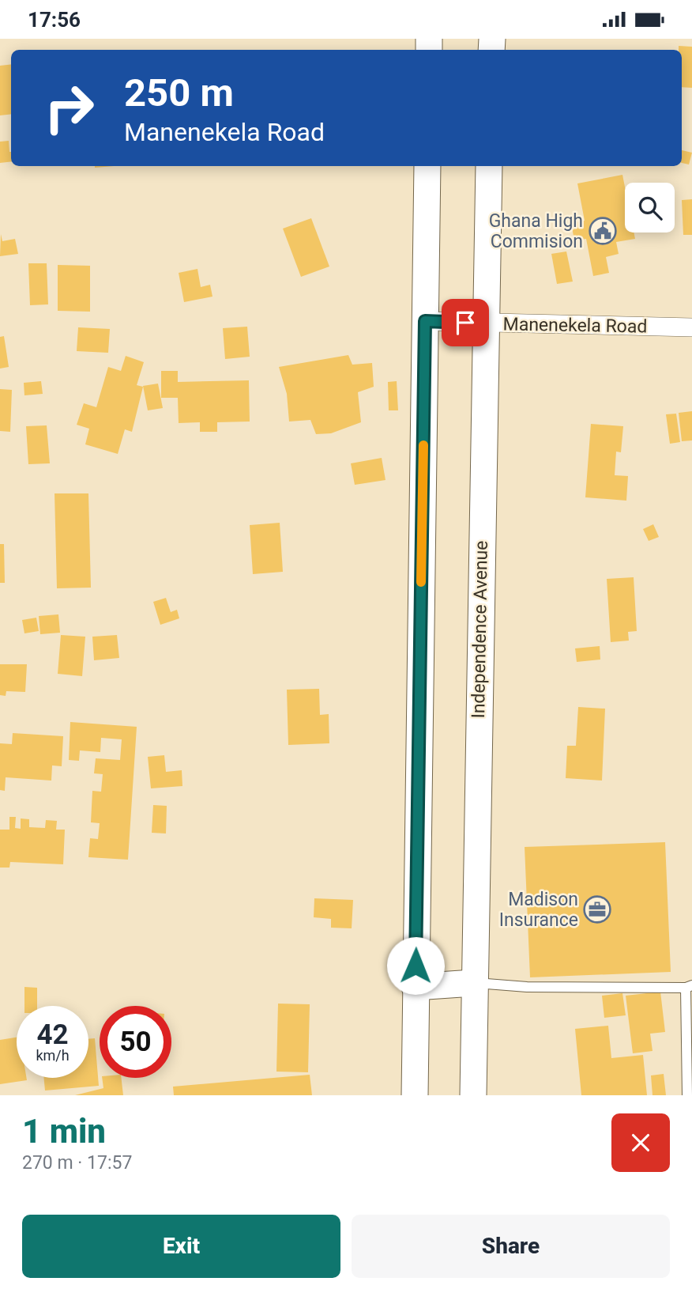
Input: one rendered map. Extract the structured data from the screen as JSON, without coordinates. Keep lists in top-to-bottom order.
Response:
{
  "streets": {
    "main road": ["Independence Avenue"],
    "street": ["Manenekela Road"]
  },
  "crossings": [
    ["Manenekela Road", "Independence Avenue"]
  ],
  "places": {
    "public building": ["Ghana High Commision"],
    "office": ["Madison Insurance"]
  },
  "page": {
    "status": "17:56",
    "turn": ["250 m", "Manenekela Road"],
    "speed": "42 km/h",
    "limit": "50",
    "heading": ["1 min", "270 m · 17:57"],
    "buttons": ["Exit", "Share"]
  }
}
